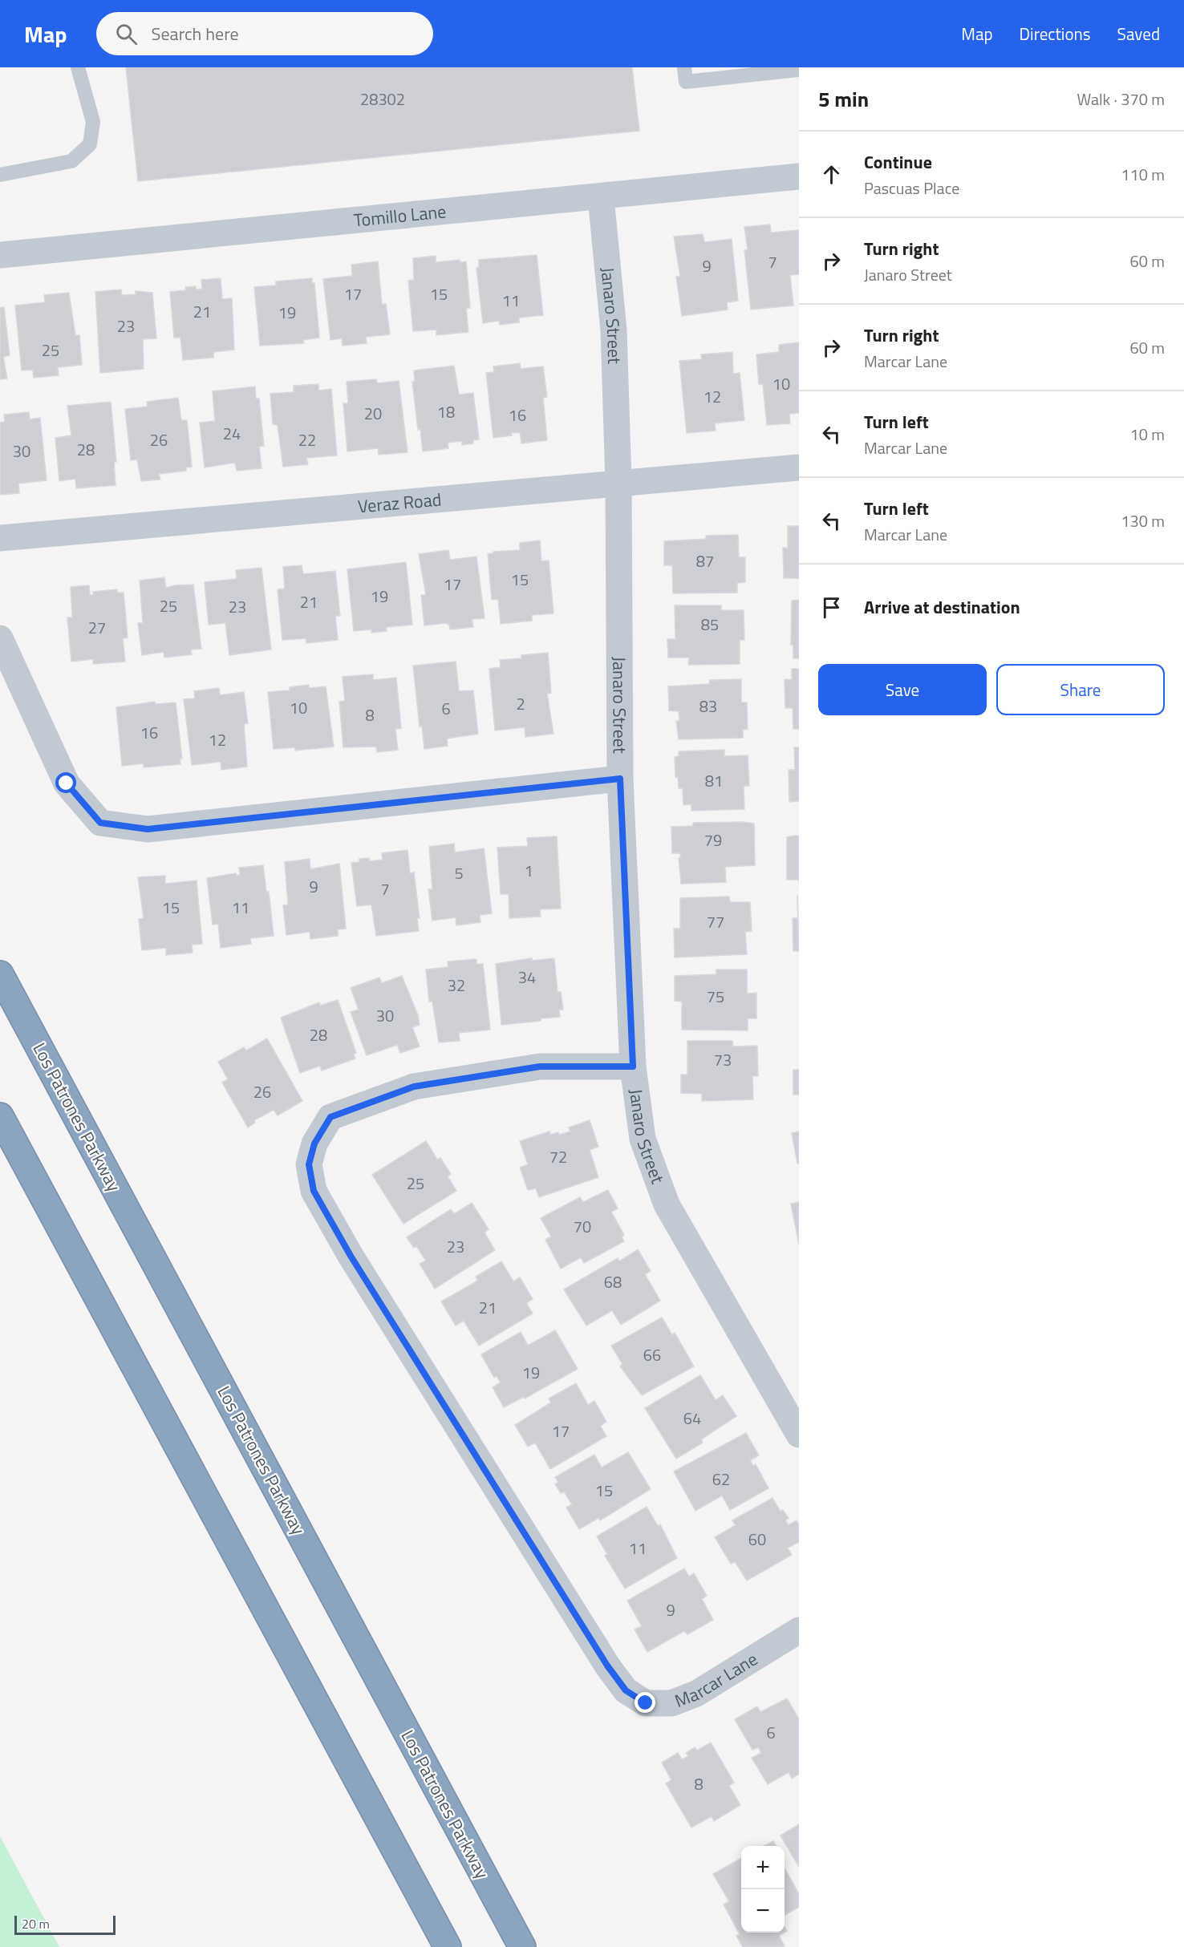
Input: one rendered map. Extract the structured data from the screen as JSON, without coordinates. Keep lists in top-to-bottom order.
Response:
{
  "streets": {
    "highway": ["Los Patrones Parkway"],
    "street": [
      "Tomillo Lane",
      "Janaro Street",
      "Veraz Road",
      "Marcar Lane"
    ]
  },
  "crossings": [
    ["Tomillo Lane", "Janaro Street"],
    ["Janaro Street", "Veraz Road"],
    ["Janaro Street", "Marcar Lane"]
  ],
  "house_numbers": [
    "28302",
    "7",
    "9",
    "17",
    "15",
    "11",
    "21",
    "19",
    "23",
    "25",
    "10",
    "12",
    "18",
    "20",
    "16",
    "24",
    "26",
    "22",
    "28",
    "30",
    "87",
    "15",
    "17",
    "19",
    "21",
    "25",
    "23",
    "85",
    "27",
    "2",
    "83",
    "10",
    "6",
    "8",
    "16",
    "12",
    "81",
    "79",
    "1",
    "5",
    "9",
    "7",
    "15",
    "11",
    "77",
    "34",
    "32",
    "75",
    "30",
    "28",
    "73",
    "26",
    "72",
    "25",
    "70",
    "23",
    "68",
    "21",
    "66",
    "19",
    "64",
    "17",
    "62",
    "15",
    "60",
    "11",
    "9",
    "6",
    "8"
  ],
  "scale_bar": "20 m",
  "page": {
    "header": "Map",
    "search": "Search here",
    "nav": ["Map", "Directions", "Saved"],
    "heading": ["5 min", "Walk · 370 m"],
    "list": [
      ["Continue", "Pascuas Place", "110 m"],
      ["Turn right", "Janaro Street", "60 m"],
      ["Turn right", "Marcar Lane", "60 m"],
      ["Turn left", "Marcar Lane", "10 m"],
      ["Turn left", "Marcar Lane", "130 m"],
      "Arrive at destination"
    ],
    "buttons": ["Save", "Share"],
    "map_buttons": ["+", "−"],
    "scale": "20 m"
  }
}
